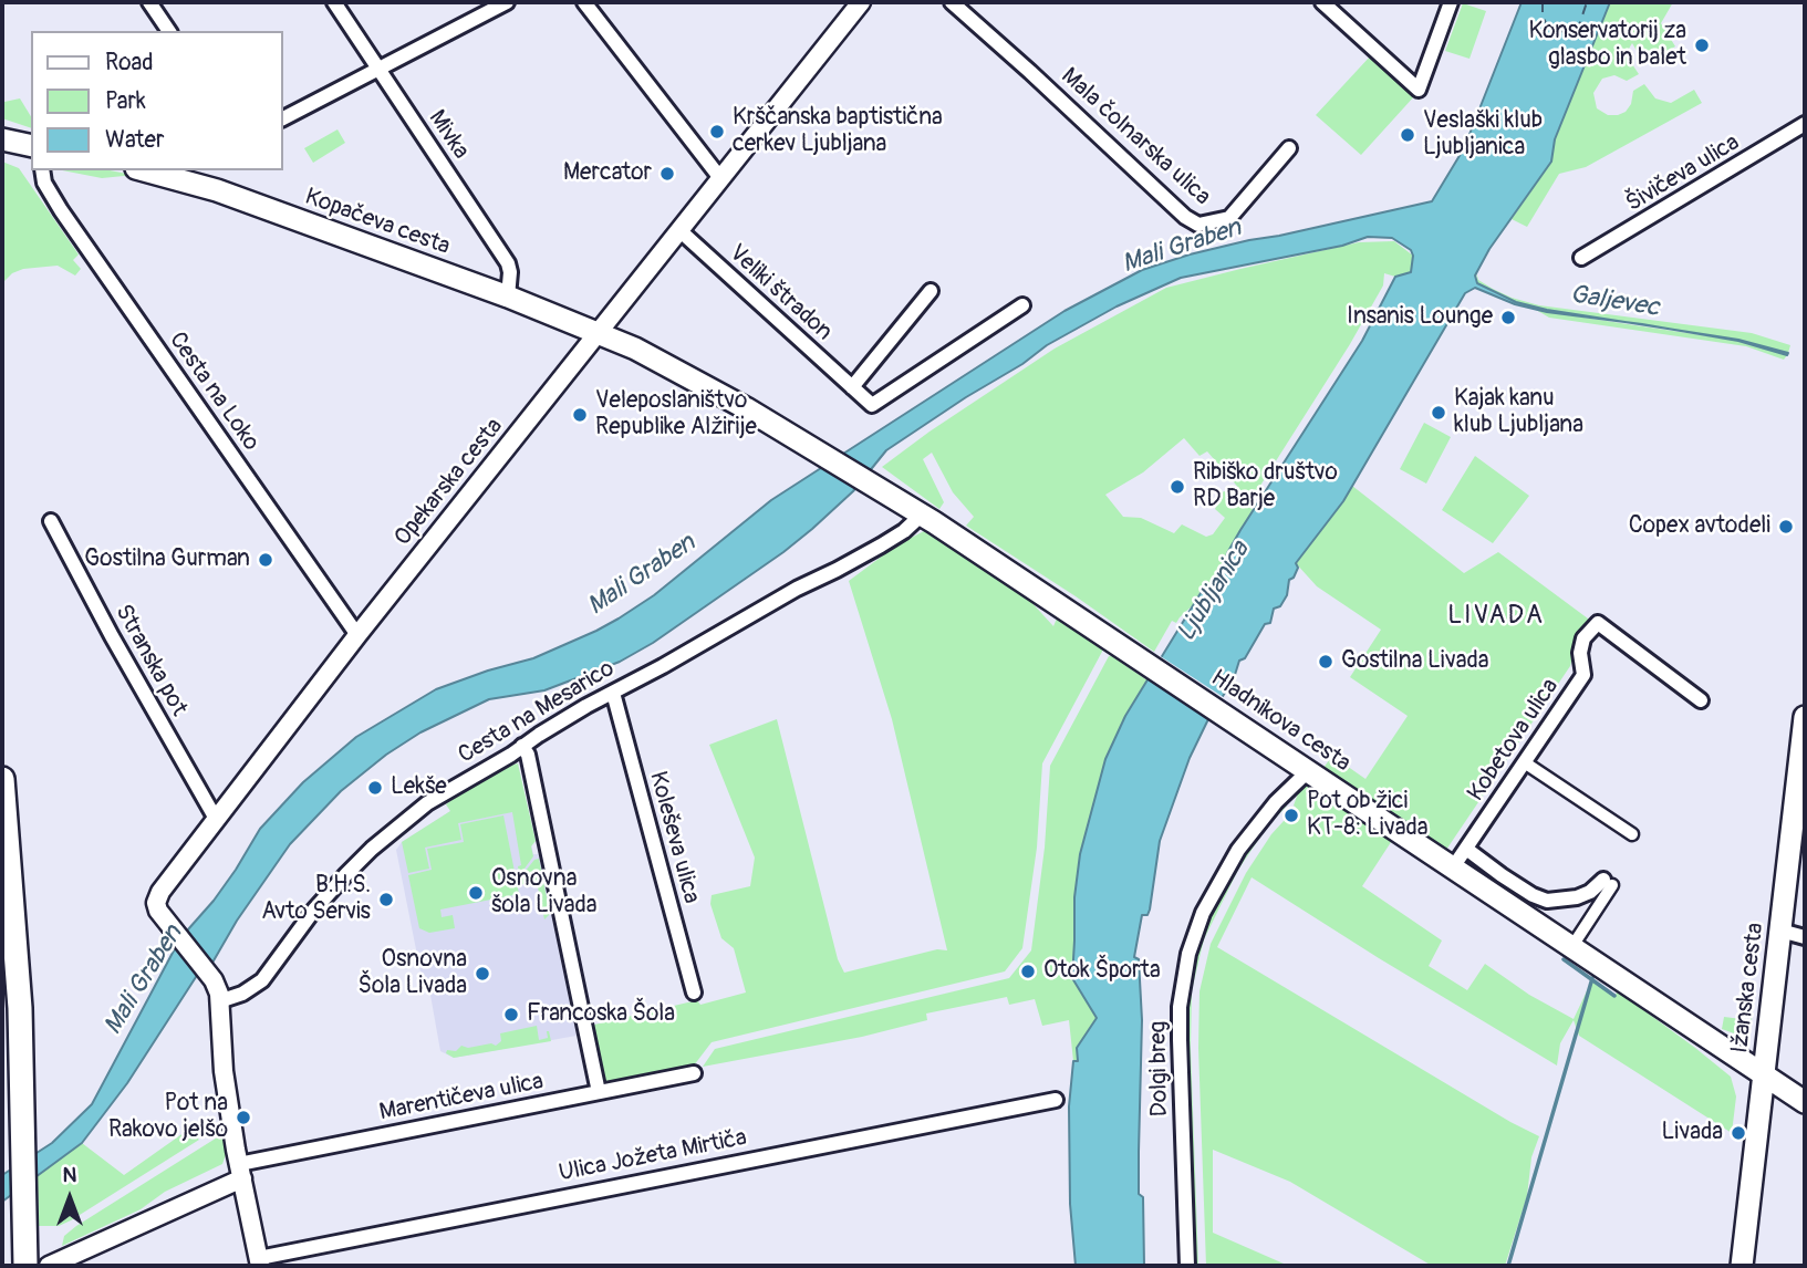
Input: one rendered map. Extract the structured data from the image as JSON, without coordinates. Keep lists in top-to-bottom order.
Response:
{
  "streets": {
    "main road": ["Kopačeva cesta", "Hladnikova cesta", "Ižanska cesta"],
    "street": [
      "Mivka",
      "Mala čolnarska ulica",
      "Šivičeva ulica",
      "Veliki štradon",
      "Cesta na Loko",
      "Opekarska cesta",
      "Stranska pot",
      "Cesta na Mesarico",
      "Kobetova ulica",
      "Koleševa ulica",
      "Dolgi breg",
      "Marentičeva ulica",
      "Ulica Jožeta Mirtiča"
    ]
  },
  "crossings": [
    ["Mivka", "Kopačeva cesta"],
    ["Kopačeva cesta", "Opekarska cesta"],
    ["Kopačeva cesta", "Hladnikova cesta"],
    ["Veliki štradon", "Opekarska cesta"],
    ["Cesta na Loko", "Opekarska cesta"],
    ["Opekarska cesta", "Stranska pot"],
    ["Opekarska cesta", "Cesta na Mesarico"],
    ["Opekarska cesta", "Hladnikova cesta"],
    ["Cesta na Mesarico", "Hladnikova cesta"],
    ["Cesta na Mesarico", "Koleševa ulica"],
    ["Hladnikova cesta", "Kobetova ulica"],
    ["Hladnikova cesta", "Ižanska cesta"],
    ["Hladnikova cesta", "Dolgi breg"]
  ],
  "districts": ["LIVADA"],
  "water": ["Mali Graben", "Galjevec", "Ljubljanica"],
  "places": [
    "Konservatorij za glasbo in balet",
    "Krščanska baptistična cerkev Ljubljana",
    "Veslaški klub Ljubljanica",
    "Mercator",
    "Insanis Lounge",
    "Kajak kanu klub Ljubljana",
    "Veleposlaništvo Republike Alžirije",
    "Ribiško društvo RD Barje",
    "Copex avtodeli",
    "Gostilna Gurman",
    "Gostilna Livada",
    "Lekše",
    "Pot ob žici KT-8: Livada",
    "Osnovna šola Livada",
    "B.H.S. Avto Servis",
    "Otok Športa",
    "Osnovna Šola Livada",
    "Francoska Šola",
    "Pot na Rakovo jelšo",
    "Livada"
  ],
  "legend": ["Road", "Park", "Water"],
  "north": "top"
}
